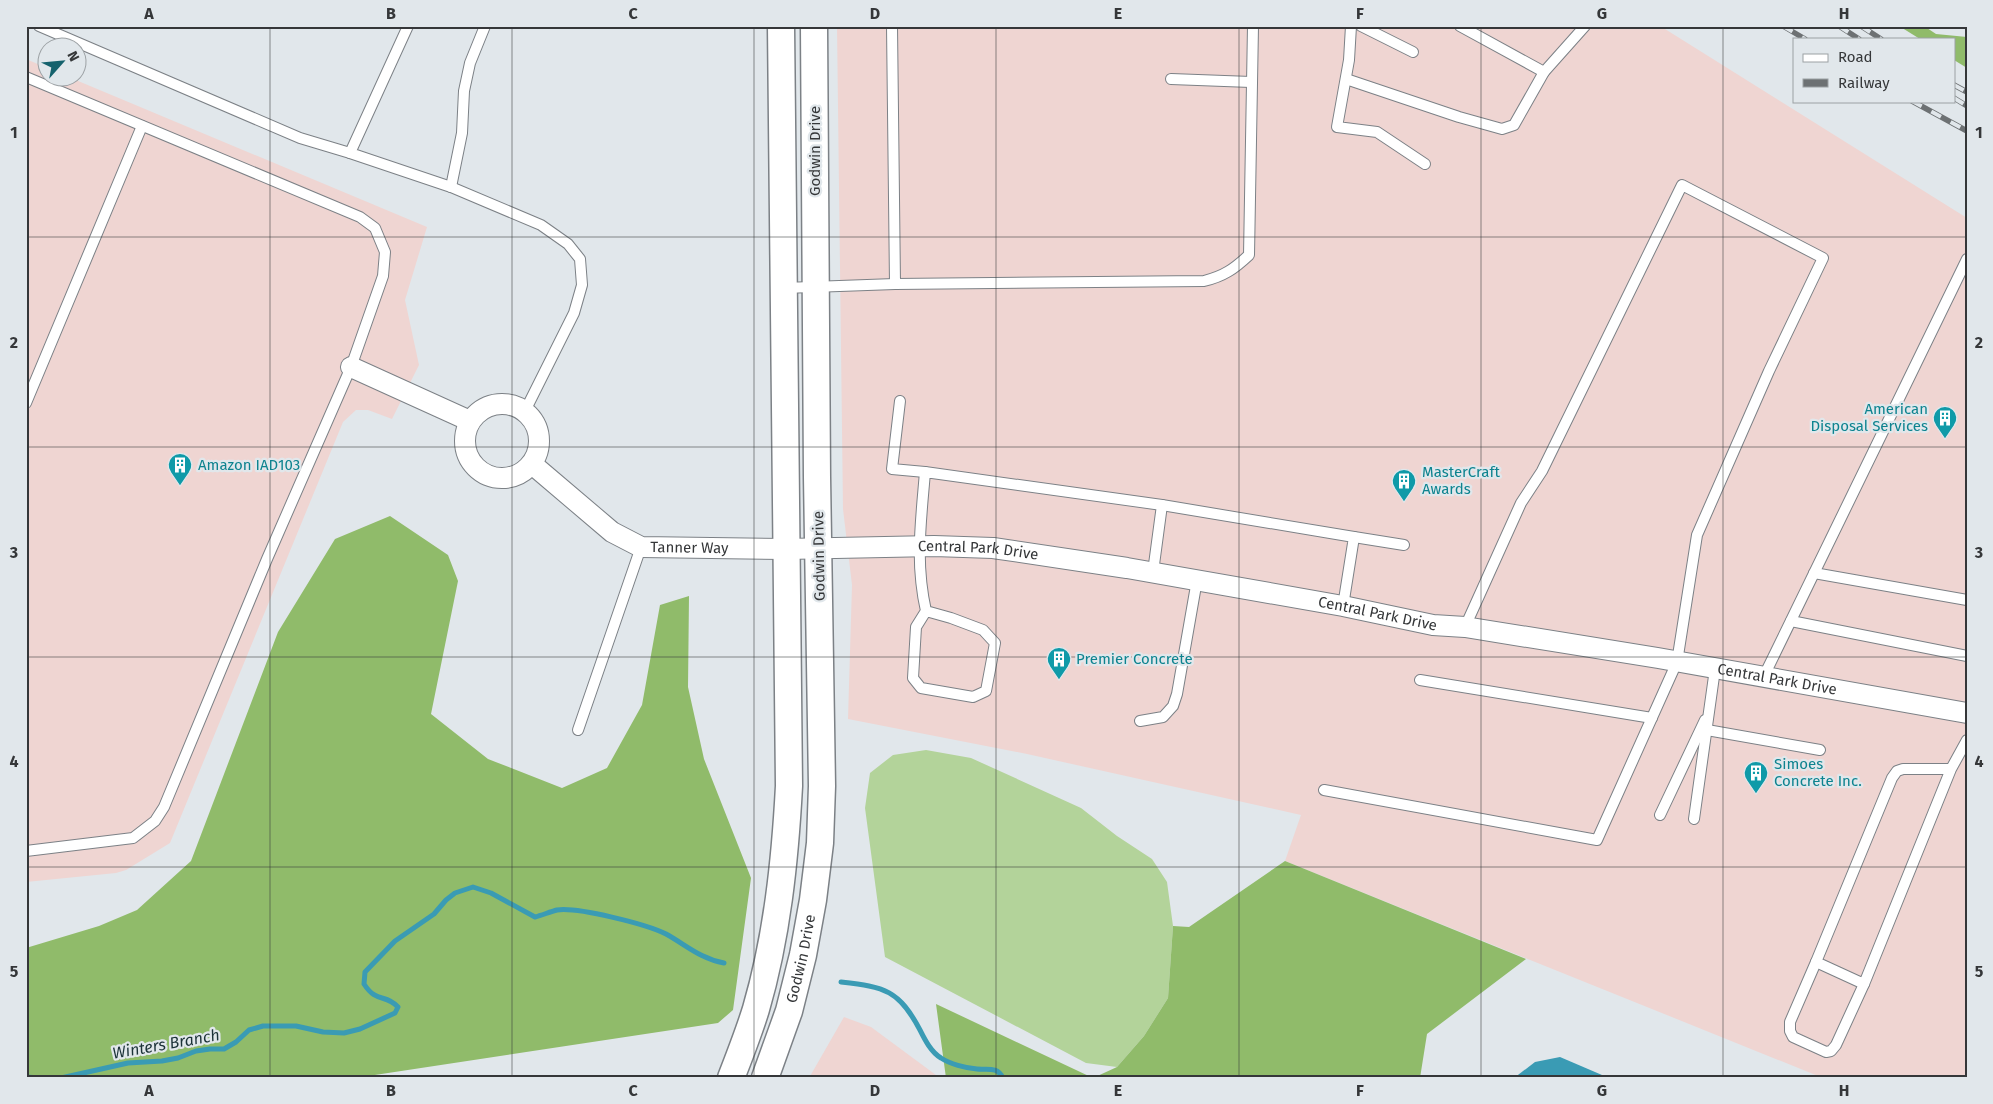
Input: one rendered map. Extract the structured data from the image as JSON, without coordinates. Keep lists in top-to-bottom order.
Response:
{
  "streets": {
    "street": ["Godwin Drive", "Tanner Way", "Central Park Drive"]
  },
  "crossings": [
    ["Godwin Drive", "Tanner Way"],
    ["Godwin Drive", "Central Park Drive"],
    ["Tanner Way", "Central Park Drive"]
  ],
  "water": ["Winters Branch"],
  "places": {
    "building": [
      "American Disposal Services",
      "Amazon IAD103",
      "MasterCraft Awards",
      "Premier Concrete",
      "Simoes Concrete Inc."
    ]
  },
  "legend": ["Road", "Railway"],
  "north": "top right",
  "grid": {
    "columns": [
      "A",
      "B",
      "C",
      "D",
      "E",
      "F",
      "G",
      "H"
    ],
    "rows": [
      "1",
      "2",
      "3",
      "4",
      "5"
    ]
  }
}
